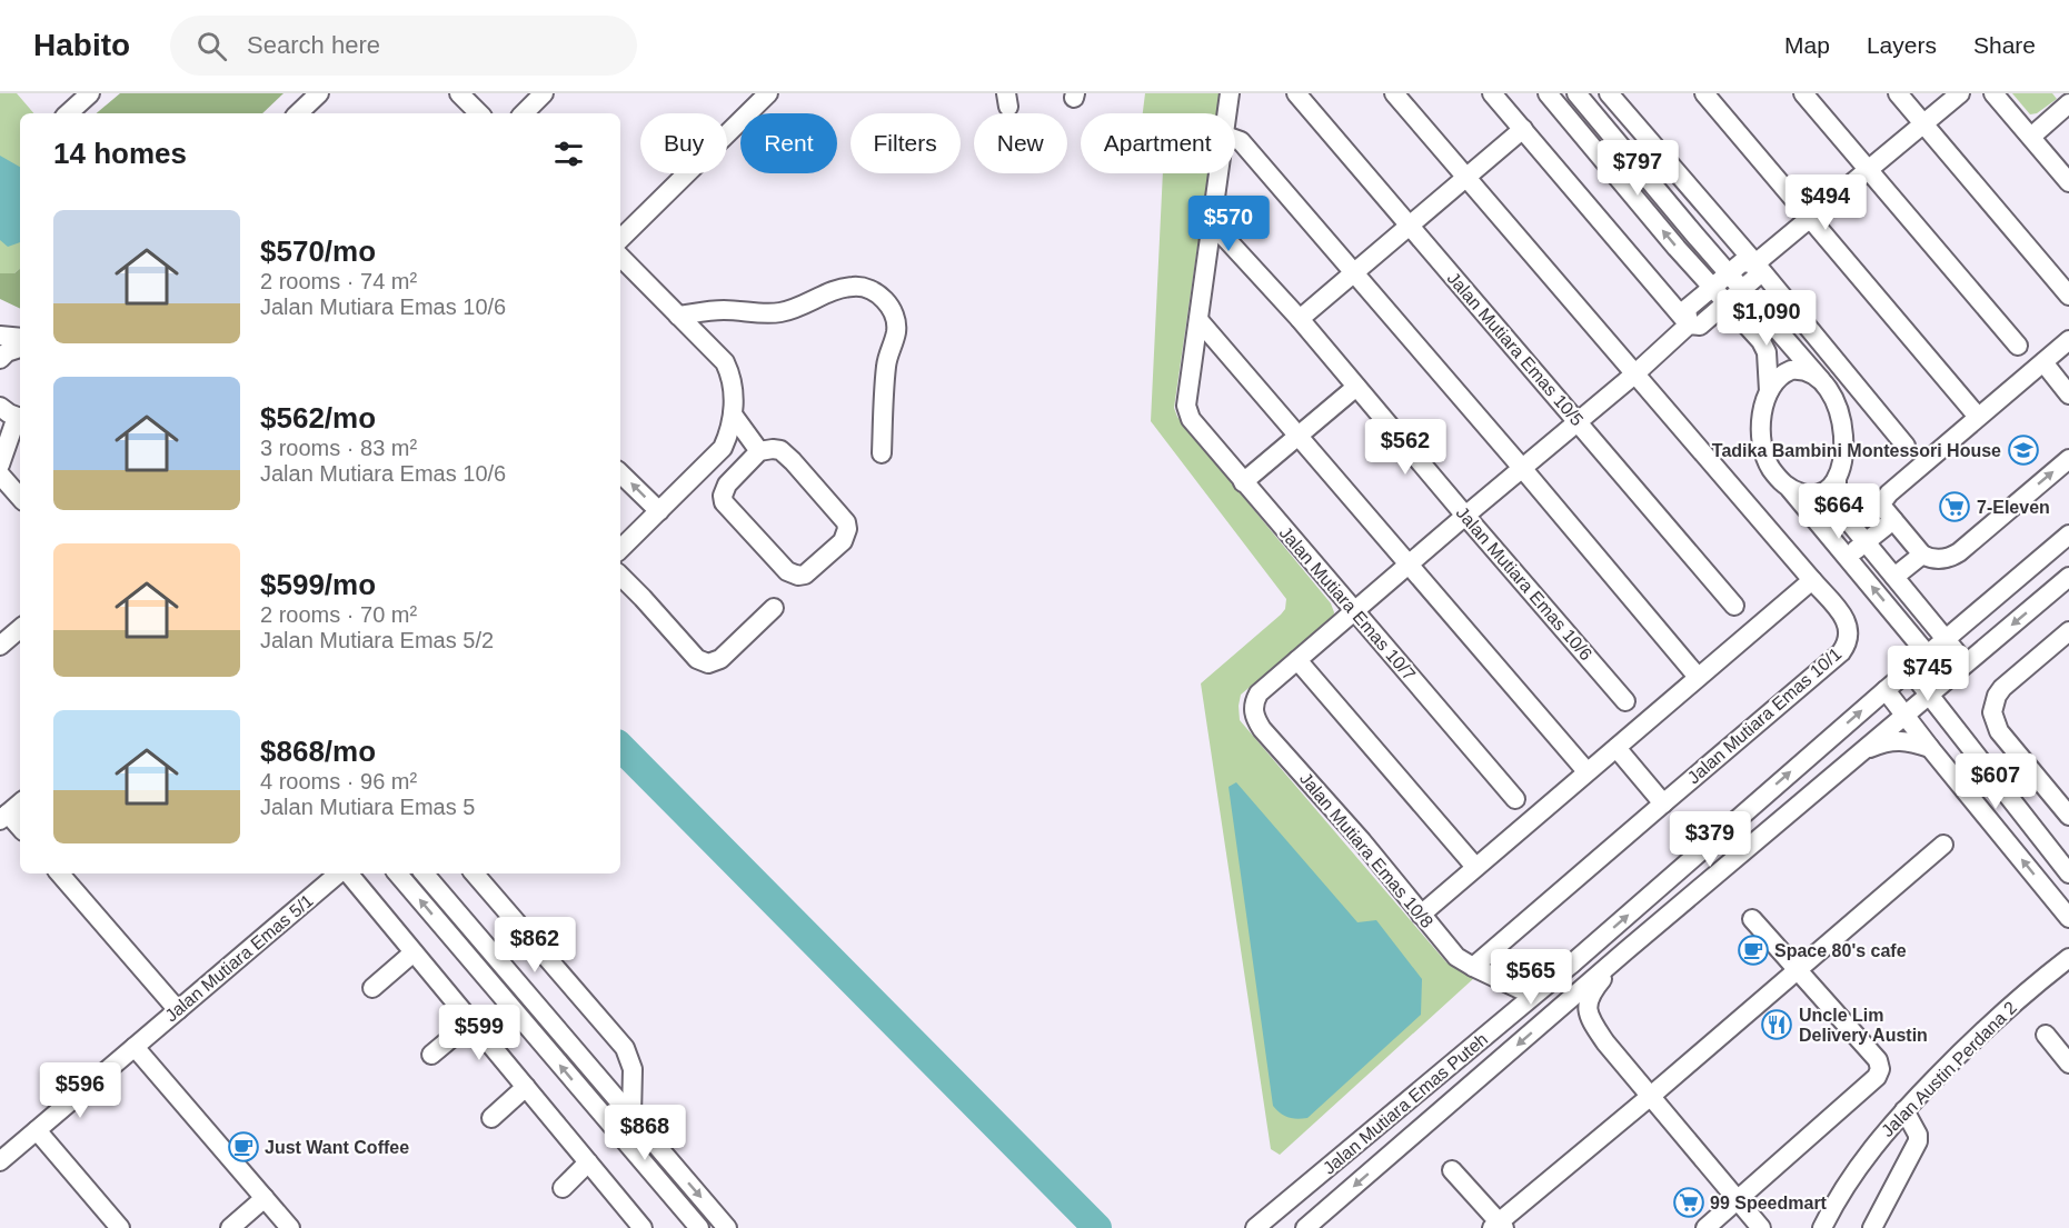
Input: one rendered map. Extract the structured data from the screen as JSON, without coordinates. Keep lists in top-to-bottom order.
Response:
{
  "streets": {
    "street": [
      "Jalan Mutiara Emas 10/5",
      "Jalan Mutiara Emas 10/6",
      "Jalan Mutiara Emas 10/7",
      "Jalan Mutiara Emas 10/1",
      "Jalan Mutiara Emas 10/8",
      "Jalan Mutiara Emas 5/1",
      "Jalan Austin Perdana 2",
      "Jalan Mutiara Emas Puteh"
    ]
  },
  "crossings": [
    ["Jalan Mutiara Emas 10/1", "Jalan Mutiara Emas 10/8"],
    ["Jalan Mutiara Emas 10/8", "Jalan Mutiara Emas Puteh"]
  ],
  "places": {
    "school or university": ["Tadika Bambini Montessori House"],
    "supermarket": ["7-Eleven", "99 Speedmart"],
    "cafe": ["Space 80's cafe", "Just Want Coffee"],
    "restaurant": ["Uncle Lim Delivery Austin"]
  },
  "page": {
    "header": "Habito",
    "search": "Search here",
    "nav": ["Map", "Layers", "Share"],
    "chip": [
      "Buy",
      "Rent",
      "Filters",
      "New",
      "Apartment"
    ],
    "heading": "14 homes",
    "price": [
      "$797",
      "$494",
      "$570",
      "$1,090",
      "$562",
      "$664",
      "$745",
      "$607",
      "$379",
      "$862",
      "$565",
      "$599",
      "$596",
      "$868"
    ],
    "list": [
      {
        "name": "$570/mo",
        "note": "2 rooms · 74 m² · Jalan Mutiara Emas 10/6"
      },
      {
        "name": "$562/mo",
        "note": "3 rooms · 83 m² · Jalan Mutiara Emas 10/6"
      },
      {
        "name": "$599/mo",
        "note": "2 rooms · 70 m² · Jalan Mutiara Emas 5/2"
      },
      {
        "name": "$868/mo",
        "note": "4 rooms · 96 m² · Jalan Mutiara Emas 5"
      }
    ]
  }
}
